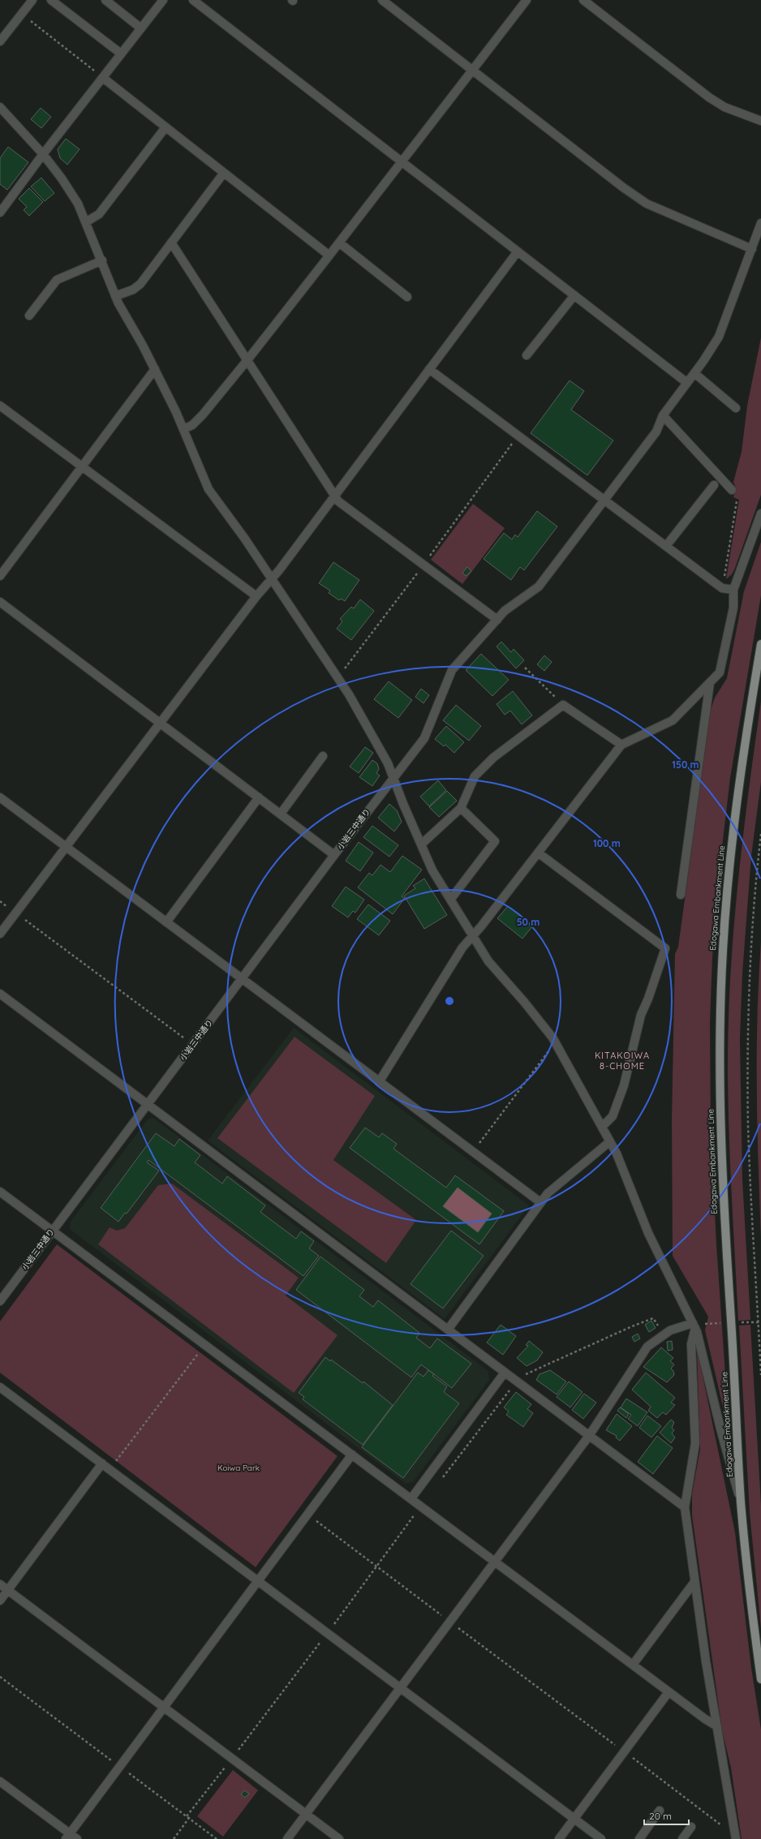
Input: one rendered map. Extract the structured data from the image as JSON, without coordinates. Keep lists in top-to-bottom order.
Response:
{
  "streets": {
    "main road": ["Edogawa Embankment Line"],
    "street": ["小岩三中通り"]
  },
  "districts": ["KITAKOIWA 8-CHOME"],
  "parks": ["Koiwa Park"],
  "scale_bar": "20 m",
  "rings": ["150 m", "100 m", "50 m"]
}
